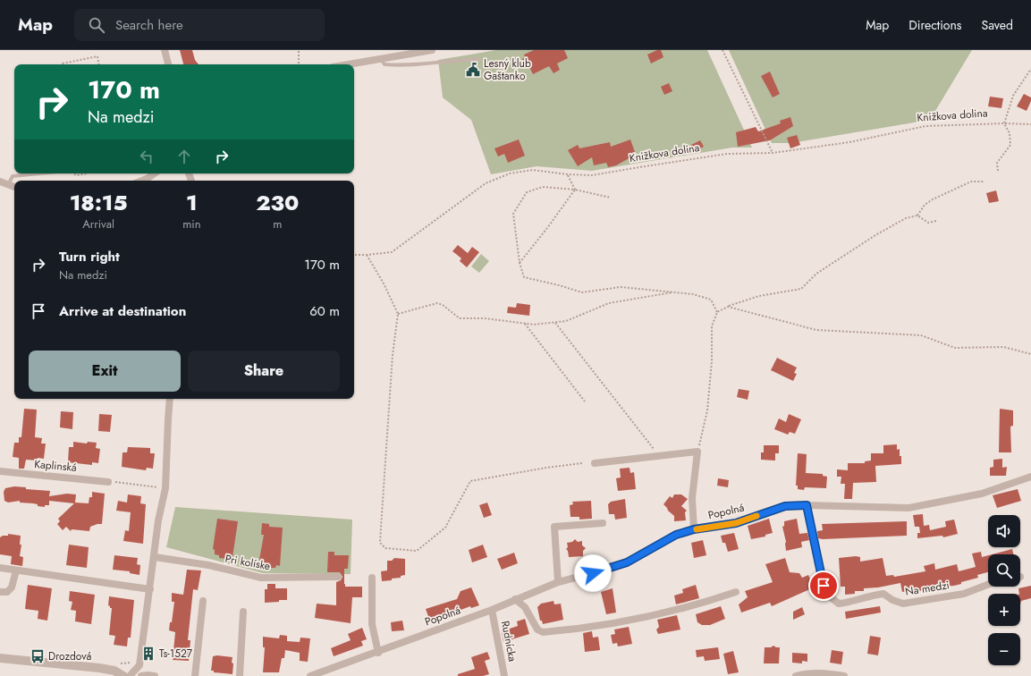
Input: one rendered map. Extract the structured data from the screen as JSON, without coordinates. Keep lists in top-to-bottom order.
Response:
{
  "streets": {
    "street": [
      "Kaplinská",
      "Popolná",
      "Pri kolíske",
      "Na medzi",
      "Rudnícka"
    ],
    "path": ["Knižkova dolina"]
  },
  "crossings": [
    ["Popolná", "Na medzi"],
    ["Popolná", "Rudnícka"]
  ],
  "places": {
    "public building": ["Lesný klub Gaštanko"],
    "building": ["Ts-1527"],
    "bus stop": ["Drozdová"]
  },
  "page": {
    "header": "Map",
    "search": "Search here",
    "nav": ["Map", "Directions", "Saved"],
    "turn": ["170 m", "Na medzi"],
    "eta": [
      "18:15",
      "Arrival",
      "1",
      "min",
      "230",
      "m"
    ],
    "list": [
      {
        "name": "Turn right",
        "note": "Na medzi",
        "value": "170 m"
      },
      {
        "name": "Arrive at destination",
        "value": "60 m"
      }
    ],
    "buttons": ["Exit", "Share"],
    "map_buttons": ["+", "−"]
  }
}
